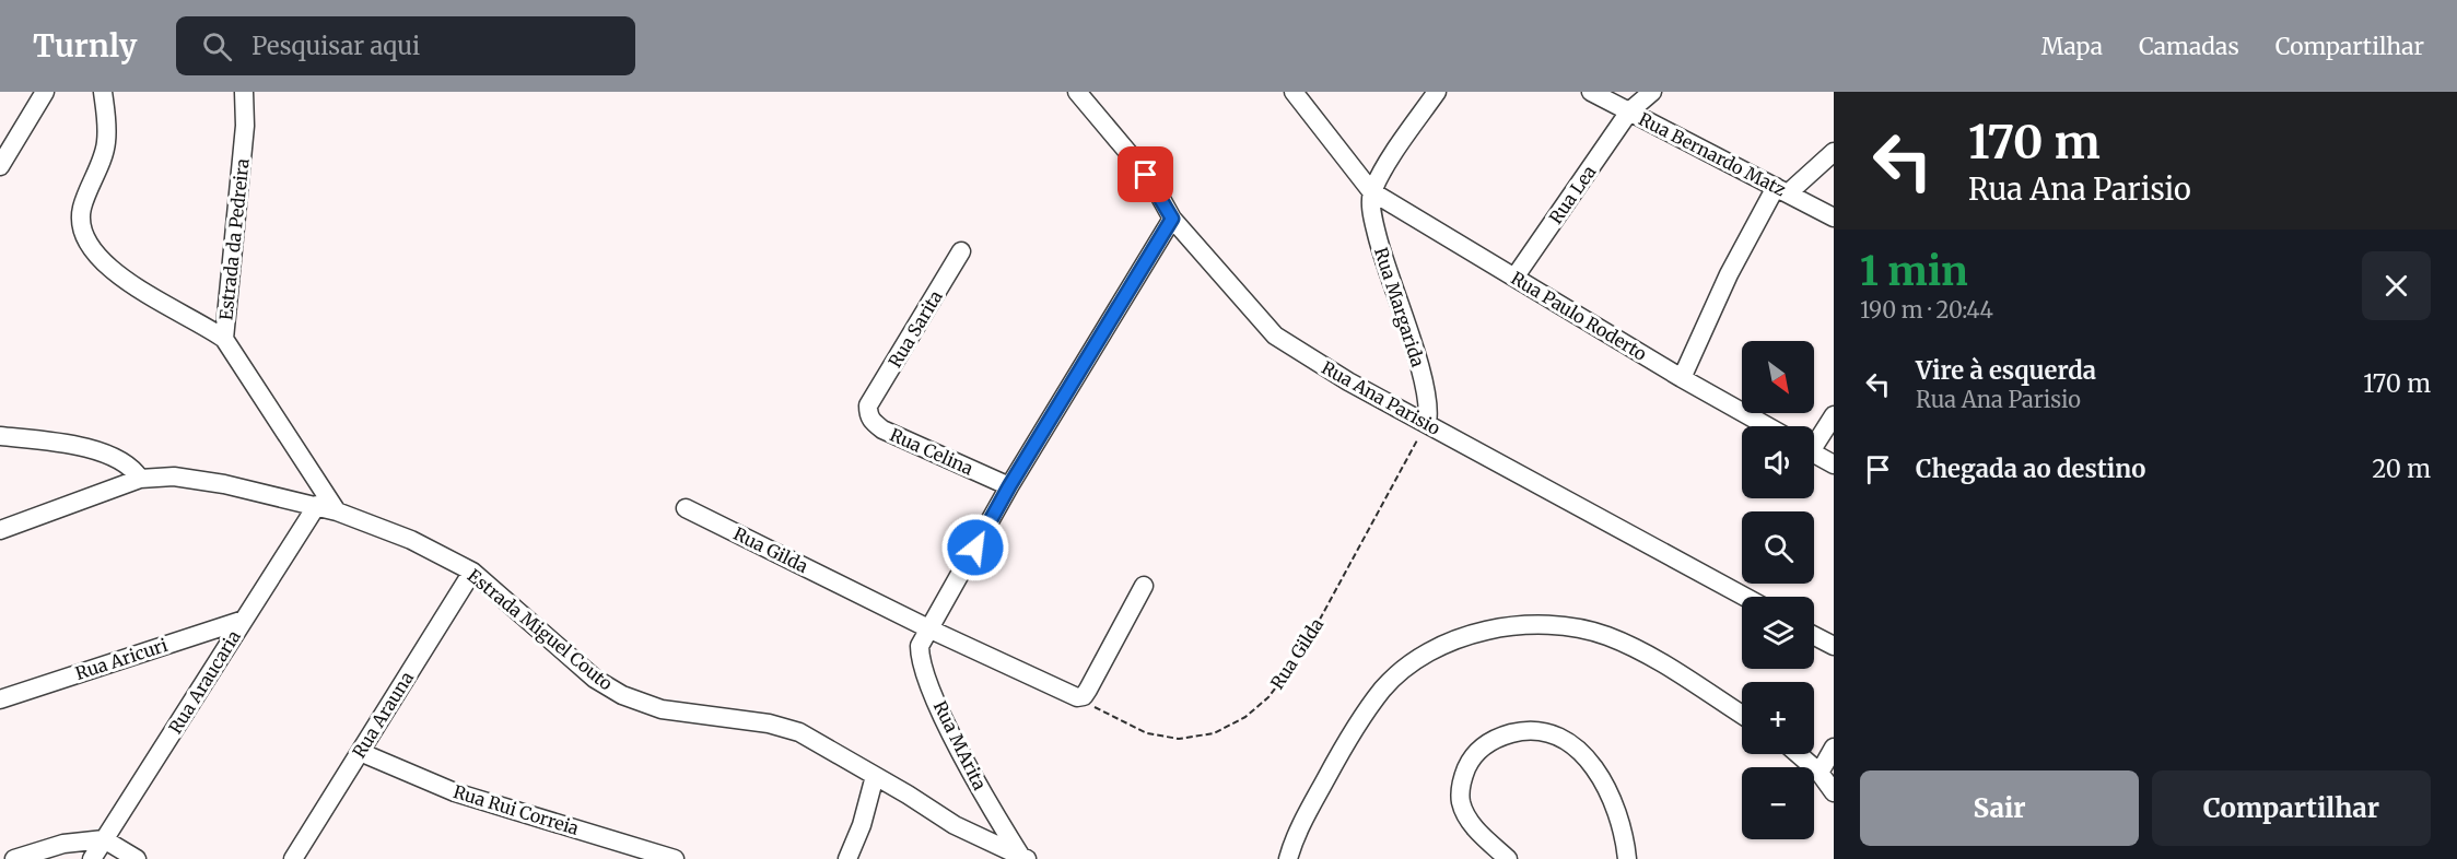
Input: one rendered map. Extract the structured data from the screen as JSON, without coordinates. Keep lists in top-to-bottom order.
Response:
{
  "streets": {
    "street": [
      "Rua Bernardo Matz",
      "Rua Lea",
      "Estrada da Pedreira",
      "Rua Margarida",
      "Rua Paulo Roderto",
      "Rua Sarita",
      "Rua Ana Parisio",
      "Rua Celina",
      "Rua Gilda",
      "Estrada Miguel Couto",
      "Rua Aricuri",
      "Rua Araucaria",
      "Rua Arauna",
      "Rua MArita",
      "Rua Rui Correia"
    ]
  },
  "crossings": [
    ["Rua Bernardo Matz", "Rua Lea"],
    ["Rua Lea", "Rua Paulo Roderto"],
    ["Estrada da Pedreira", "Estrada Miguel Couto"],
    ["Rua Margarida", "Rua Paulo Roderto"],
    ["Rua Margarida", "Rua Ana Parisio"],
    ["Rua Margarida", "Rua Gilda"],
    ["Rua Sarita", "Rua Celina"],
    ["Rua Ana Parisio", "Rua Gilda"],
    ["Rua Gilda", "Rua MArita"],
    ["Estrada Miguel Couto", "Rua Araucaria"],
    ["Estrada Miguel Couto", "Rua Arauna"],
    ["Estrada Miguel Couto", "Rua MArita"],
    ["Rua Aricuri", "Rua Araucaria"],
    ["Rua Arauna", "Rua Rui Correia"]
  ],
  "north": "bottom right",
  "page": {
    "header": "Turnly",
    "search": "Pesquisar aqui",
    "nav": ["Mapa", "Camadas", "Compartilhar"],
    "turn": ["170 m", "Rua Ana Parisio"],
    "heading": ["1 min", "190 m · 20:44"],
    "map_buttons": ["+", "−"],
    "list": [
      {
        "name": "Vire à esquerda",
        "note": "Rua Ana Parisio",
        "value": "170 m"
      },
      {
        "name": "Chegada ao destino",
        "value": "20 m"
      }
    ],
    "buttons": ["Sair", "Compartilhar"]
  }
}
